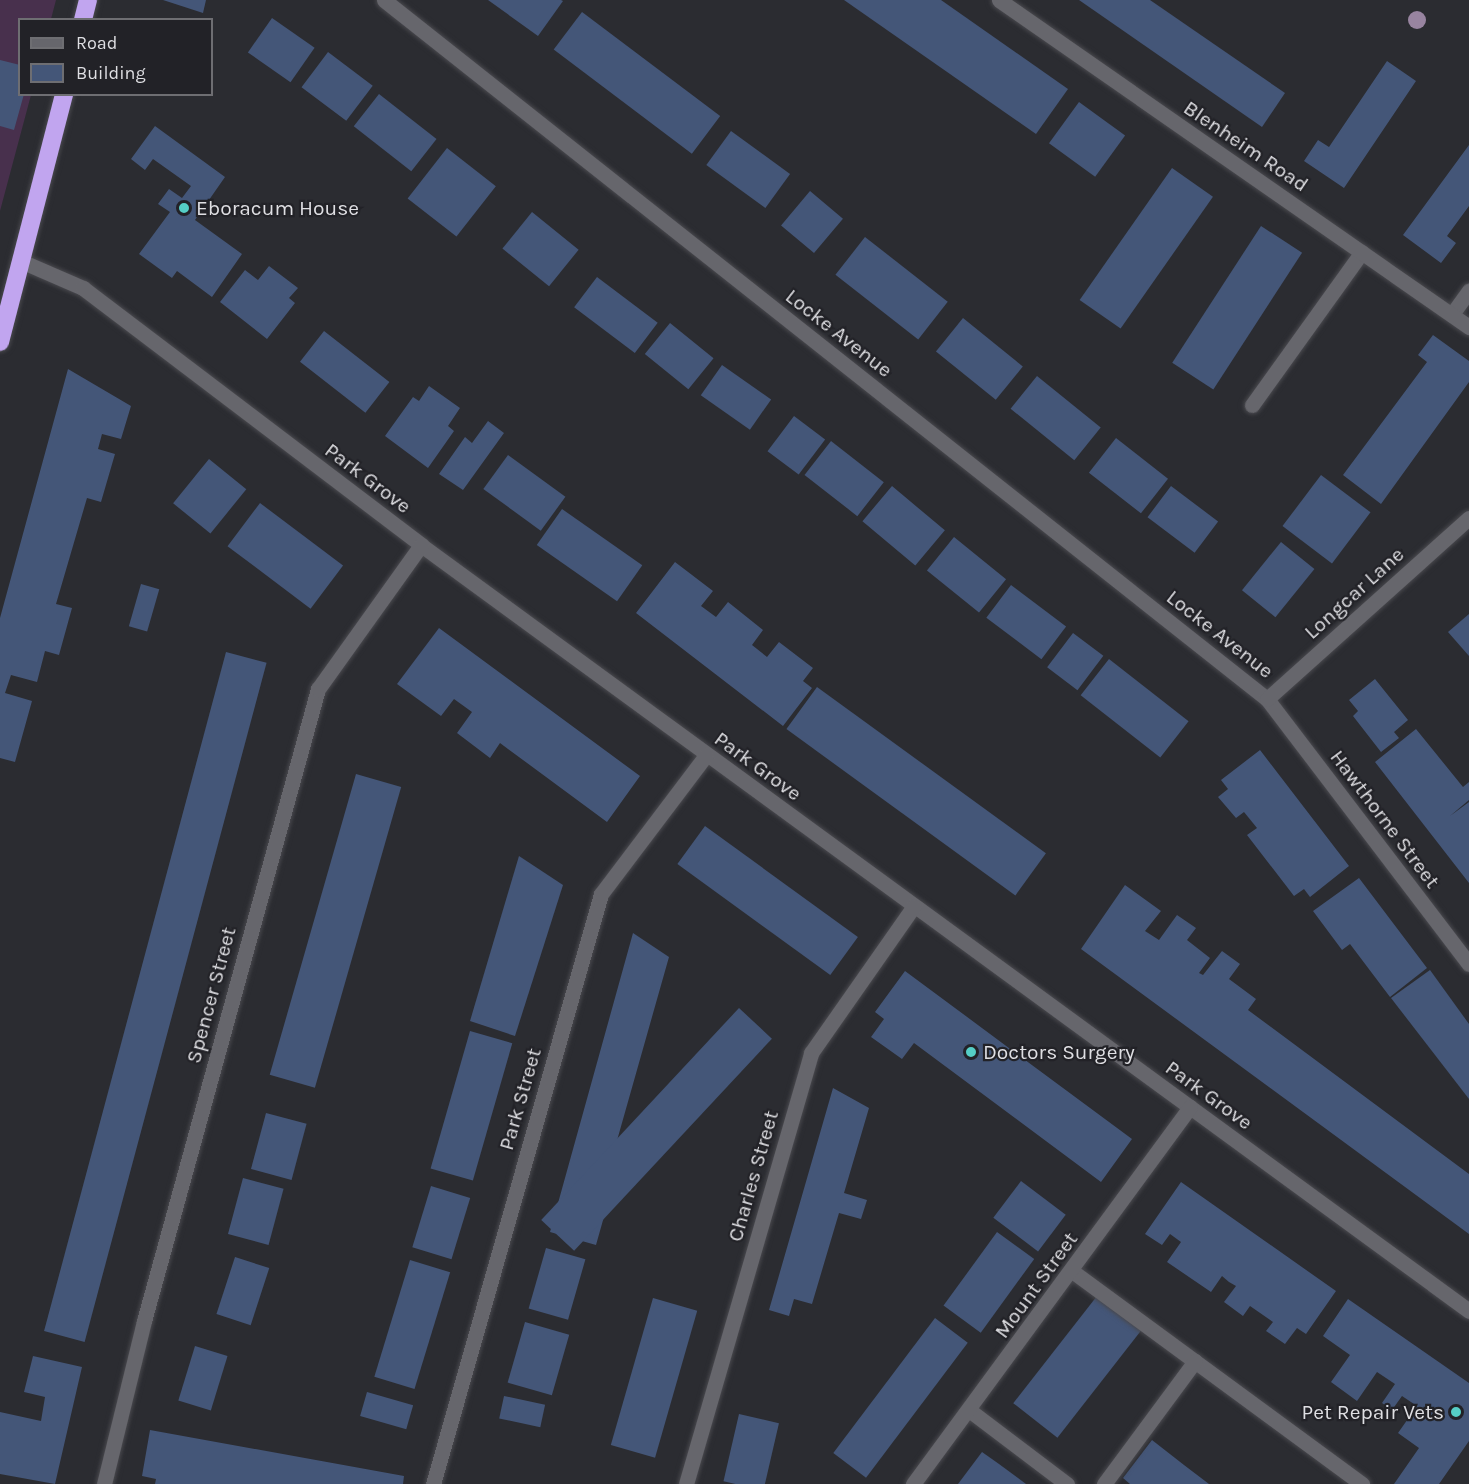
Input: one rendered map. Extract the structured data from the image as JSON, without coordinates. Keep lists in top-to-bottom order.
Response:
{
  "streets": {
    "street": [
      "Blenheim Road",
      "Locke Avenue",
      "Park Grove",
      "Longcar Lane",
      "Hawthorne Street",
      "Spencer Street",
      "Park Street",
      "Charles Street",
      "Mount Street"
    ]
  },
  "crossings": [
    ["Locke Avenue", "Longcar Lane"],
    ["Locke Avenue", "Hawthorne Street"],
    ["Park Grove", "Spencer Street"],
    ["Park Grove", "Park Street"],
    ["Park Grove", "Charles Street"],
    ["Park Grove", "Mount Street"],
    ["Longcar Lane", "Hawthorne Street"]
  ],
  "places": ["Eboracum House", "Doctors Surgery", "Pet Repair Vets"],
  "legend": ["Road", "Building"]
}
